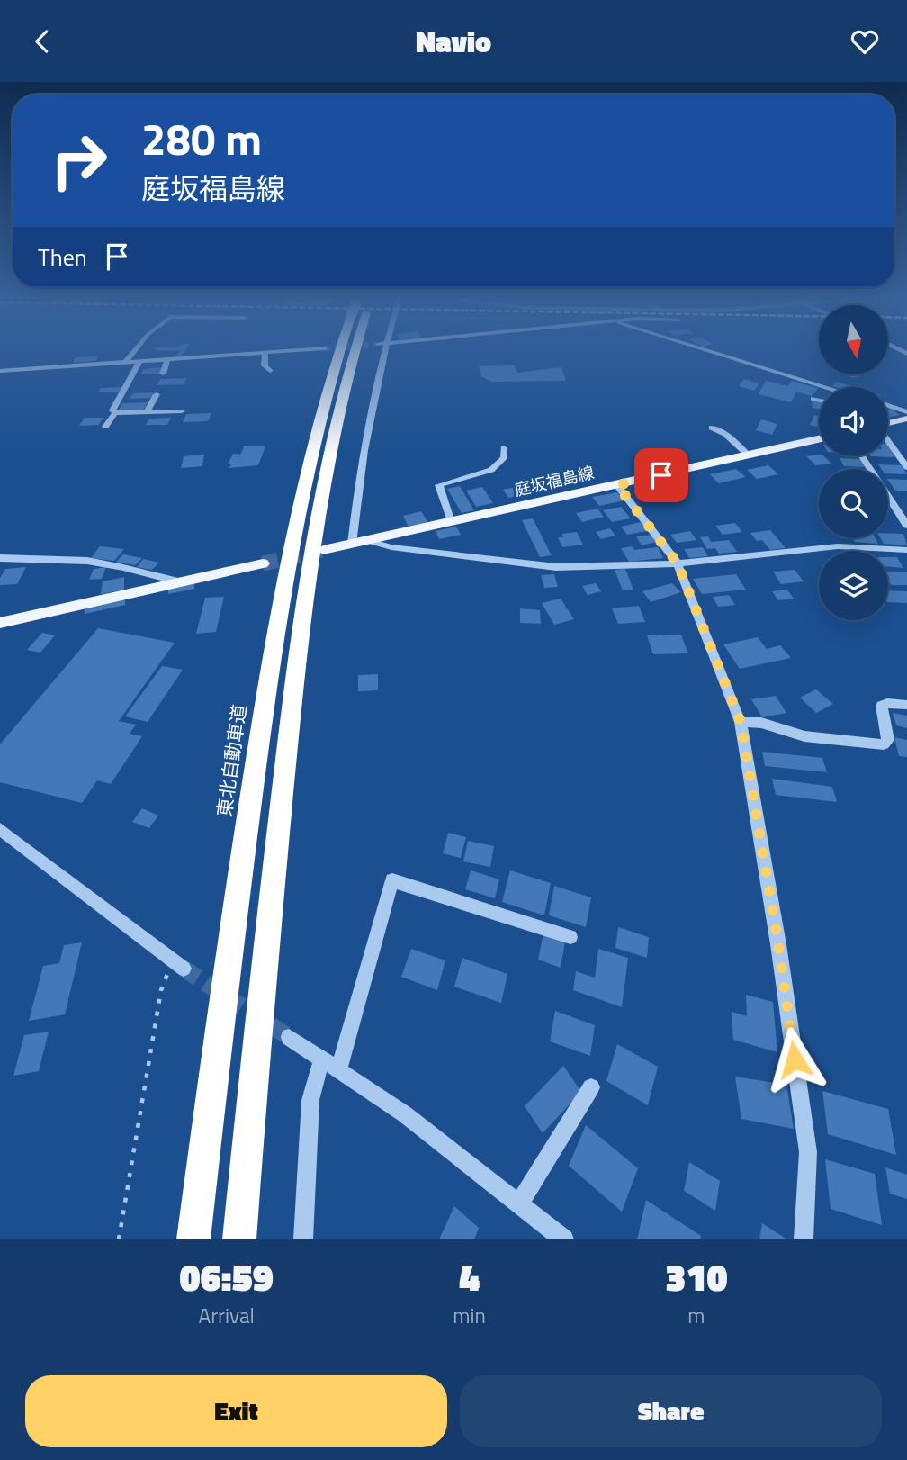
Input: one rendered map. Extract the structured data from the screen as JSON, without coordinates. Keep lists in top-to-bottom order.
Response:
{
  "streets": {
    "highway": ["東北自動車道"],
    "main road": ["庭坂福島線"]
  },
  "north": "bottom",
  "page": {
    "header": "Navio",
    "turn": ["280 m", "庭坂福島線"],
    "then": "Then",
    "eta": [
      "06:59",
      "Arrival",
      "4",
      "min",
      "310",
      "m"
    ],
    "buttons": ["Exit", "Share"]
  }
}
